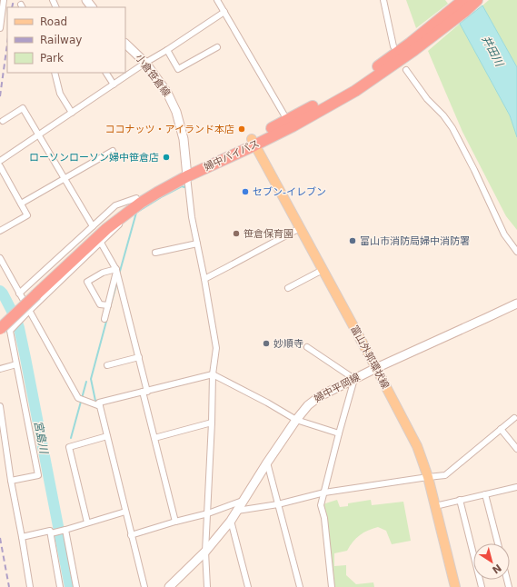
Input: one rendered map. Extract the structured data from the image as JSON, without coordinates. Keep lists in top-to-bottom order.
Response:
{
  "streets": {
    "highway": ["婦中バイパス"],
    "main road": ["小倉笹倉線", "富山外郭環状線", "婦中平岡線"]
  },
  "crossings": [
    ["小倉笹倉線", "婦中バイパス"],
    ["婦中バイパス", "富山外郭環状線"],
    ["富山外郭環状線", "婦中平岡線"]
  ],
  "water": ["井田川", "宮島川"],
  "places": [
    "ココナッツ・アイランド本店",
    "ローソンローソン婦中笹倉店",
    "セブン-イレブン",
    "笹倉保育園",
    "富山市消防局婦中消防署",
    "妙順寺"
  ],
  "legend": ["Road", "Railway", "Park"],
  "north": "bottom right"
}
